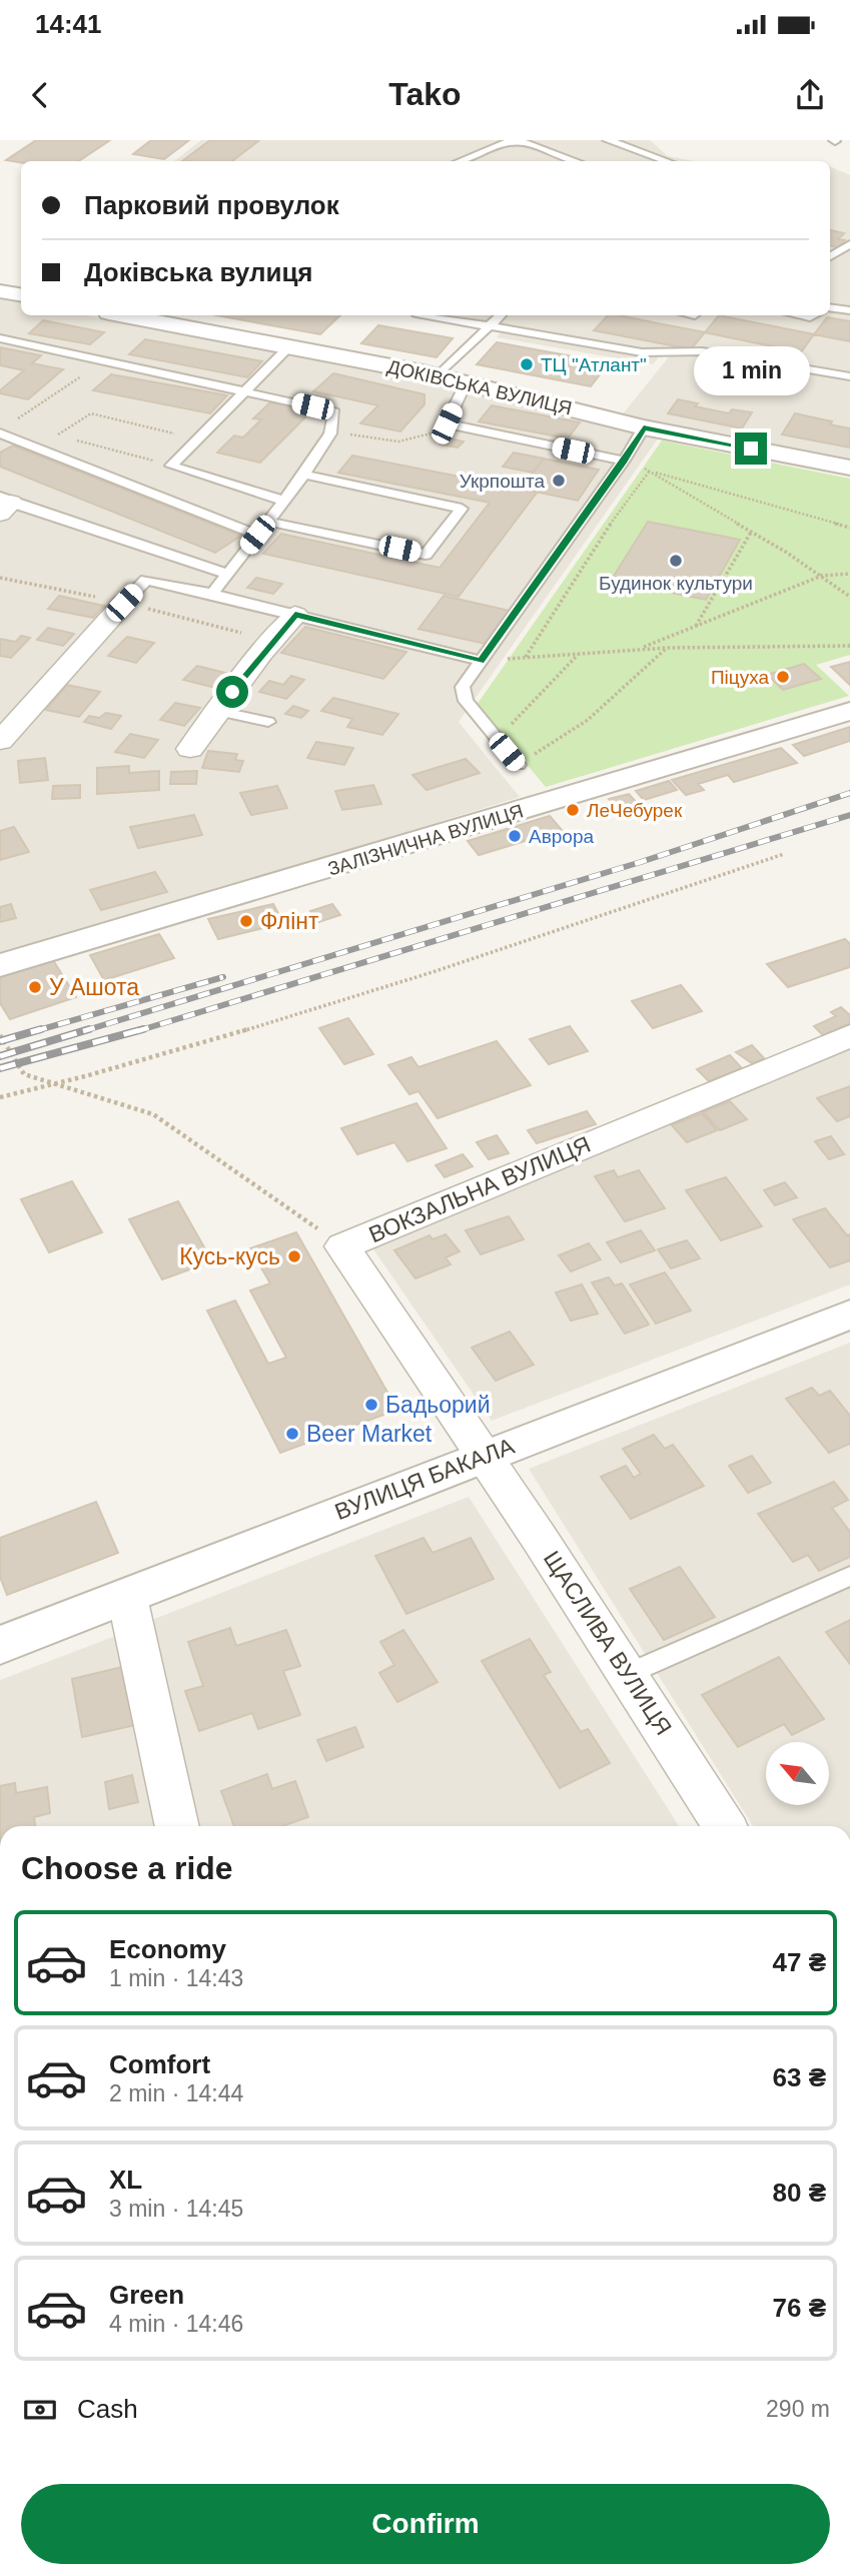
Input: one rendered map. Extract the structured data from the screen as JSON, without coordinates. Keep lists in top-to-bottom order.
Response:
{
  "streets": {
    "street": [
      "ДОКІВСЬКА ВУЛИЦЯ",
      "ЗАЛІЗНИЧНА ВУЛИЦЯ",
      "ВОКЗАЛЬНА ВУЛИЦЯ",
      "ВУЛИЦЯ БАКАЛА",
      "ЩАСЛИВА ВУЛИЦЯ"
    ]
  },
  "crossings": [
    ["ВОКЗАЛЬНА ВУЛИЦЯ", "ВУЛИЦЯ БАКАЛА"],
    ["ВОКЗАЛЬНА ВУЛИЦЯ", "ЩАСЛИВА ВУЛИЦЯ"],
    ["ВУЛИЦЯ БАКАЛА", "ЩАСЛИВА ВУЛИЦЯ"]
  ],
  "places": [
    "ТЦ \"Атлант\"",
    "Укрпошта",
    "Будинок культури",
    "Піцуха",
    "ЛеЧебурек",
    "Аврора",
    "Флінт",
    "У Ашота",
    "Кусь-кусь",
    "Бадьорий",
    "Beer Market"
  ],
  "north": "top left",
  "page": {
    "status": "14:41",
    "header": "Tako",
    "banner": ["Парковий провулок", "Доківська вулиця"],
    "bubble": "1 min",
    "heading": "Choose a ride",
    "list": [
      {
        "name": "Economy",
        "note": "1 min · 14:43",
        "value": "47 ₴"
      },
      {
        "name": "Comfort",
        "note": "2 min · 14:44",
        "value": "63 ₴"
      },
      {
        "name": "XL",
        "note": "3 min · 14:45",
        "value": "80 ₴"
      },
      {
        "name": "Green",
        "note": "4 min · 14:46",
        "value": "76 ₴"
      }
    ],
    "pay": ["Cash", "290 m"],
    "buttons": "Confirm"
  }
}
